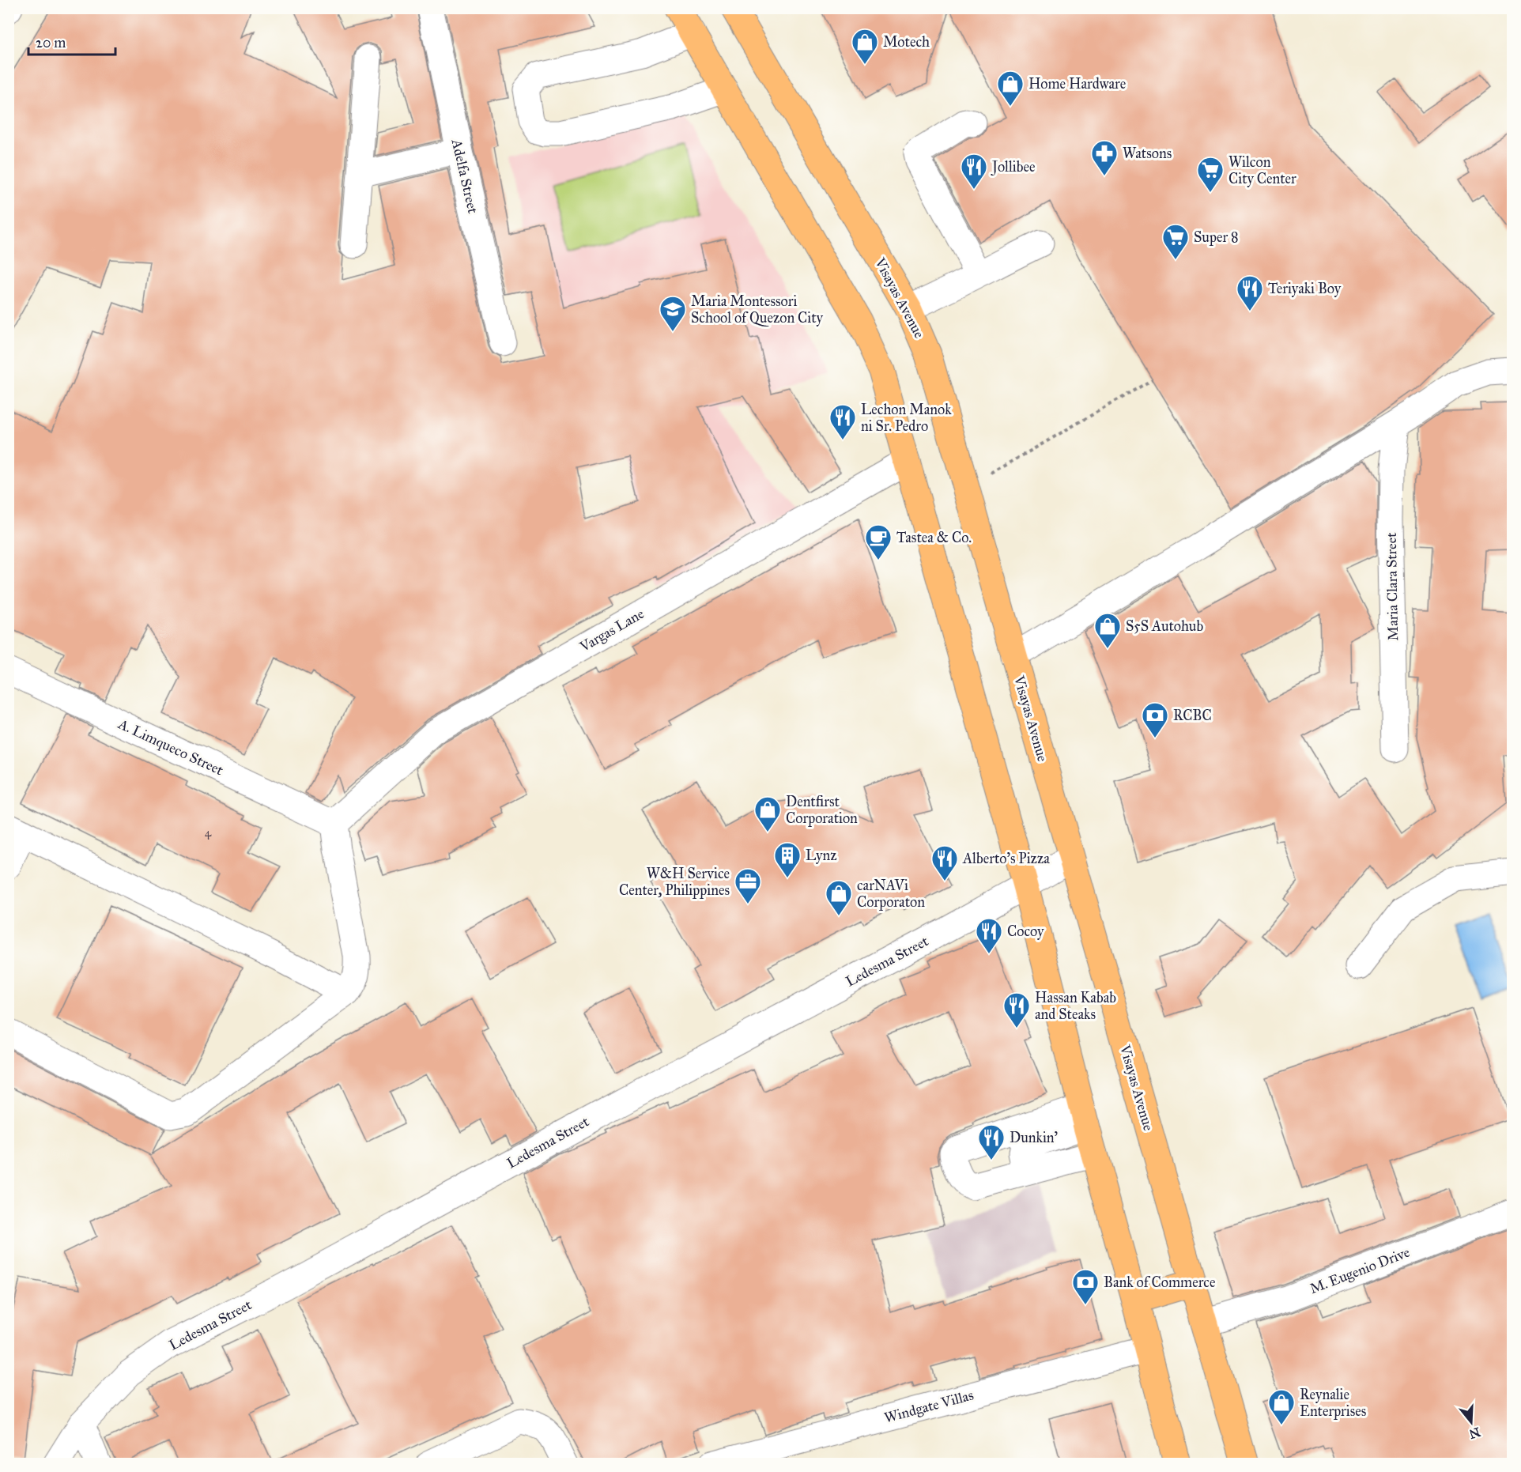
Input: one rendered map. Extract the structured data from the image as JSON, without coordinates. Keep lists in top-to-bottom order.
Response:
{
  "streets": {
    "main road": ["Visayas Avenue"],
    "street": [
      "Adelfa Street",
      "Maria Clara Street",
      "Vargas Lane",
      "A. Limqueco Street",
      "Ledesma Street",
      "M. Eugenio Drive",
      "Windgate Villas"
    ]
  },
  "crossings": [
    ["Visayas Avenue", "Ledesma Street"],
    ["Visayas Avenue", "M. Eugenio Drive"],
    ["Vargas Lane", "A. Limqueco Street"]
  ],
  "places": {
    "shop": [
      "Motech",
      "Home Hardware",
      "S5S Autohub",
      "Dentfirst Corporation",
      "carNAVi Corporaton",
      "Reynalie Enterprises"
    ],
    "pharmacy": ["Watsons"],
    "restaurant": [
      "Jollibee",
      "Teriyaki Boy",
      "Lechon Manok ni Sr. Pedro",
      "Alberto's Pizza",
      "Cocoy",
      "Hassan Kabab and Steaks",
      "Dunkin'"
    ],
    "supermarket": ["Wilcon City Center", "Super 8"],
    "school or university": ["Maria Montessori School of Quezon City"],
    "cafe": ["Tastea & Co."],
    "bank": ["RCBC", "Bank of Commerce"],
    "building": ["Lynz"],
    "office": ["W&H Service Center, Philippines"]
  },
  "house_numbers": ["4"],
  "scale_bar": "20 m",
  "north": "bottom"
}
